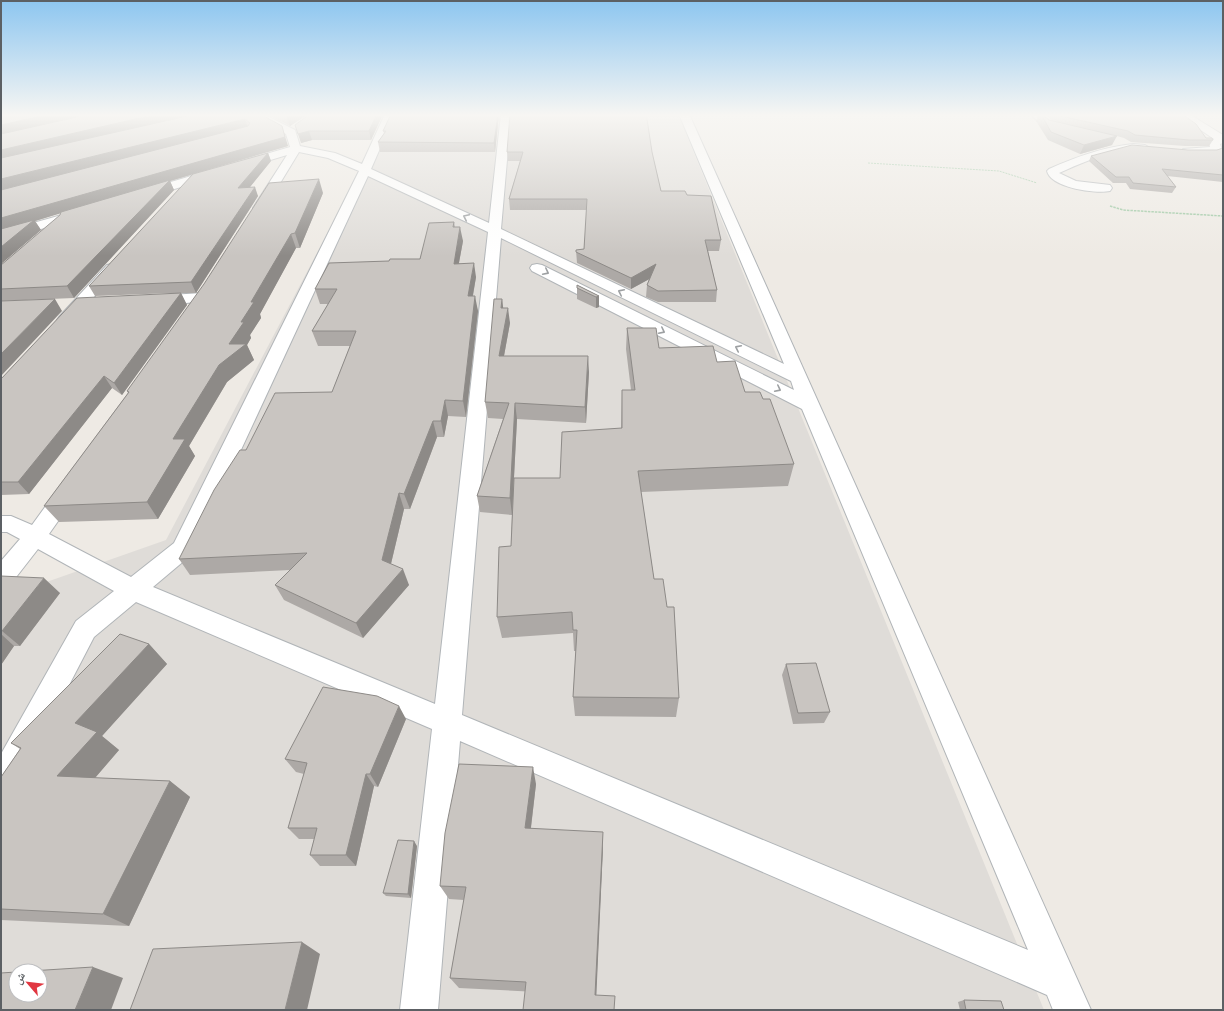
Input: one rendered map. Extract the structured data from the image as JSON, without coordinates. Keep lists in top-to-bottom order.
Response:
{
  "north": "top left"
}
